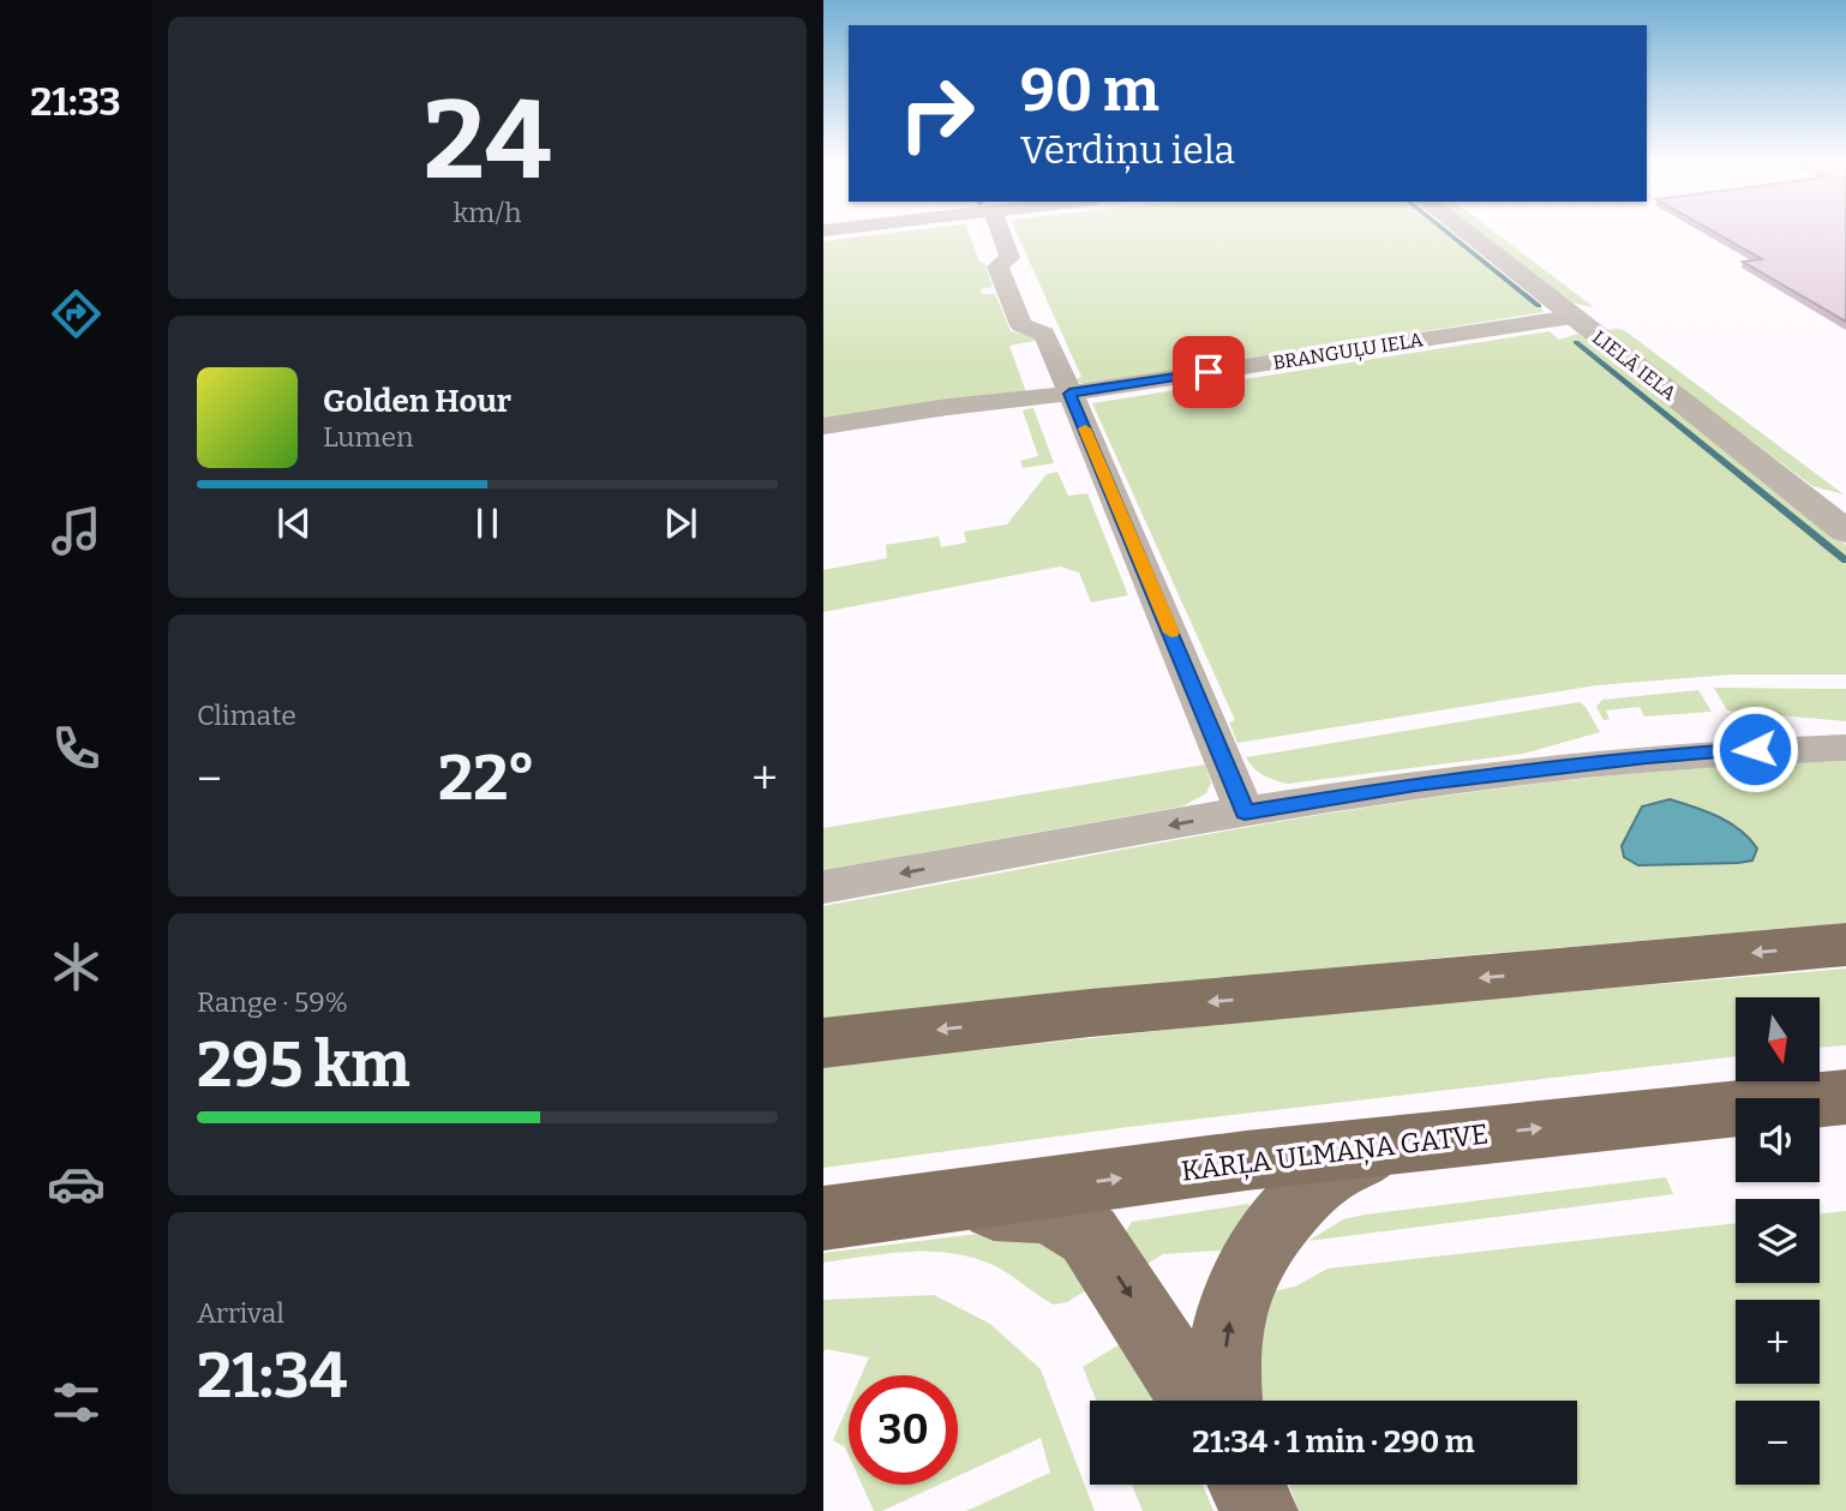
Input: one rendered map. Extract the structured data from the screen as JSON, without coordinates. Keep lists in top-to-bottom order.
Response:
{
  "streets": {
    "highway": ["KĀRĻA ULMAŅA GATVE"],
    "street": ["BRANGUĻU IELA", "LIELĀ IELA"]
  },
  "crossings": [
    ["BRANGUĻU IELA", "LIELĀ IELA"]
  ],
  "north": "bottom",
  "page": {
    "tabs": "21:33",
    "tile": [
      ["24", "km/h"],
      "Climate",
      ["Range · 59%", "295 km"],
      ["Arrival", "21:34"]
    ],
    "turn": ["90 m", "Vērdiņu iela"],
    "song": ["Golden Hour", "Lumen"],
    "heat": ["−", "22°", "+"],
    "map_buttons": ["+", "−"],
    "limit": "30",
    "trip": "21:34 · 1 min · 290 m"
  }
}
